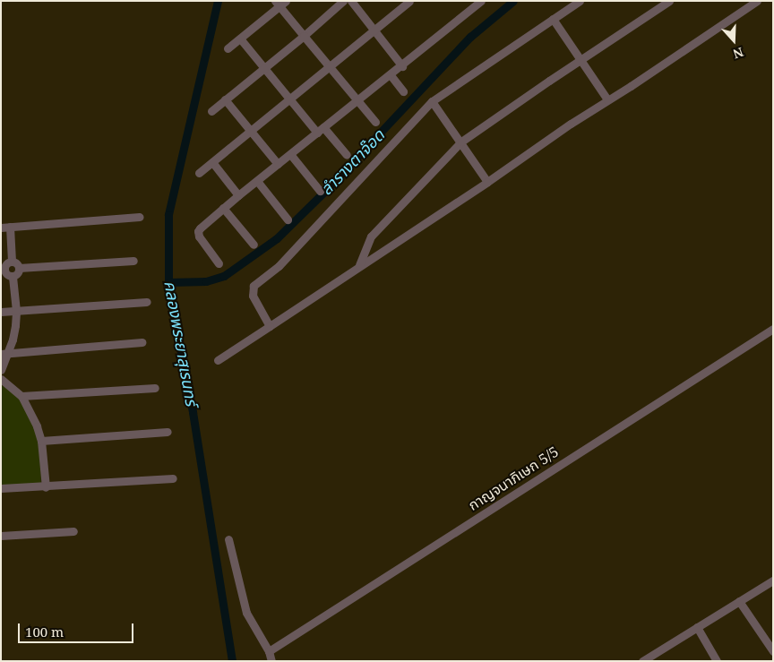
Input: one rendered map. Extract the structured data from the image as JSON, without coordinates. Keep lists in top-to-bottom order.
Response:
{
  "streets": {
    "street": ["กาญจนาภิเษก 5/5"]
  },
  "water": ["ลำรางตาจ๊อด", "คลองพระยาสุเรนทร์"],
  "scale_bar": "100 m",
  "north": "bottom"
}
